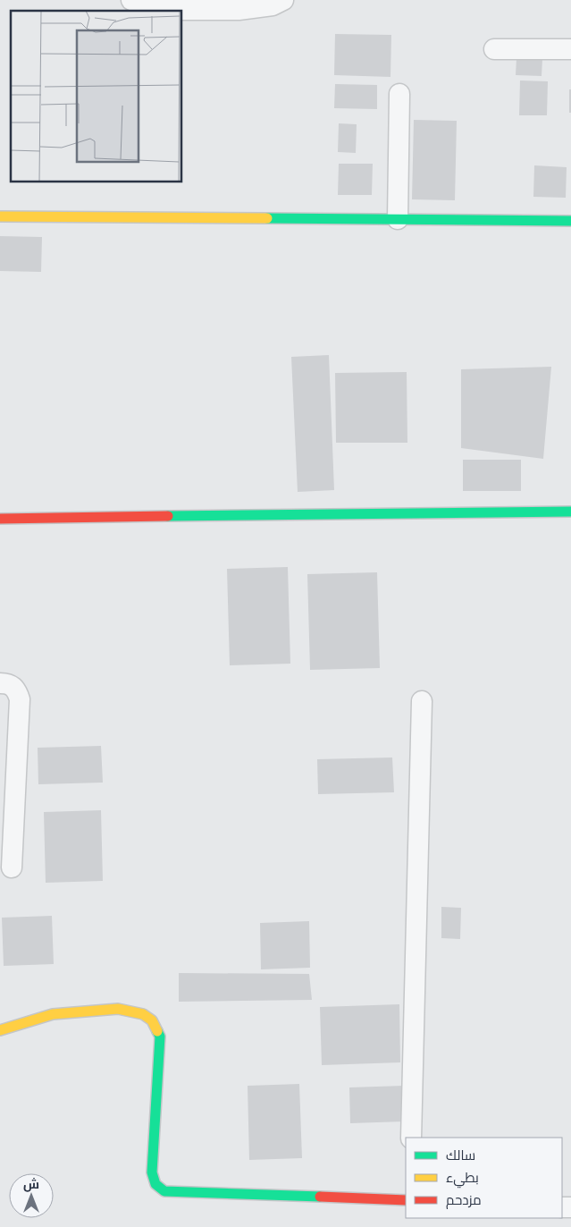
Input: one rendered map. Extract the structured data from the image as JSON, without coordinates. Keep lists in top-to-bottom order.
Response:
{
  "legend": ["سالك", "بطيء", "مزدحم"],
  "north": "top"
}
